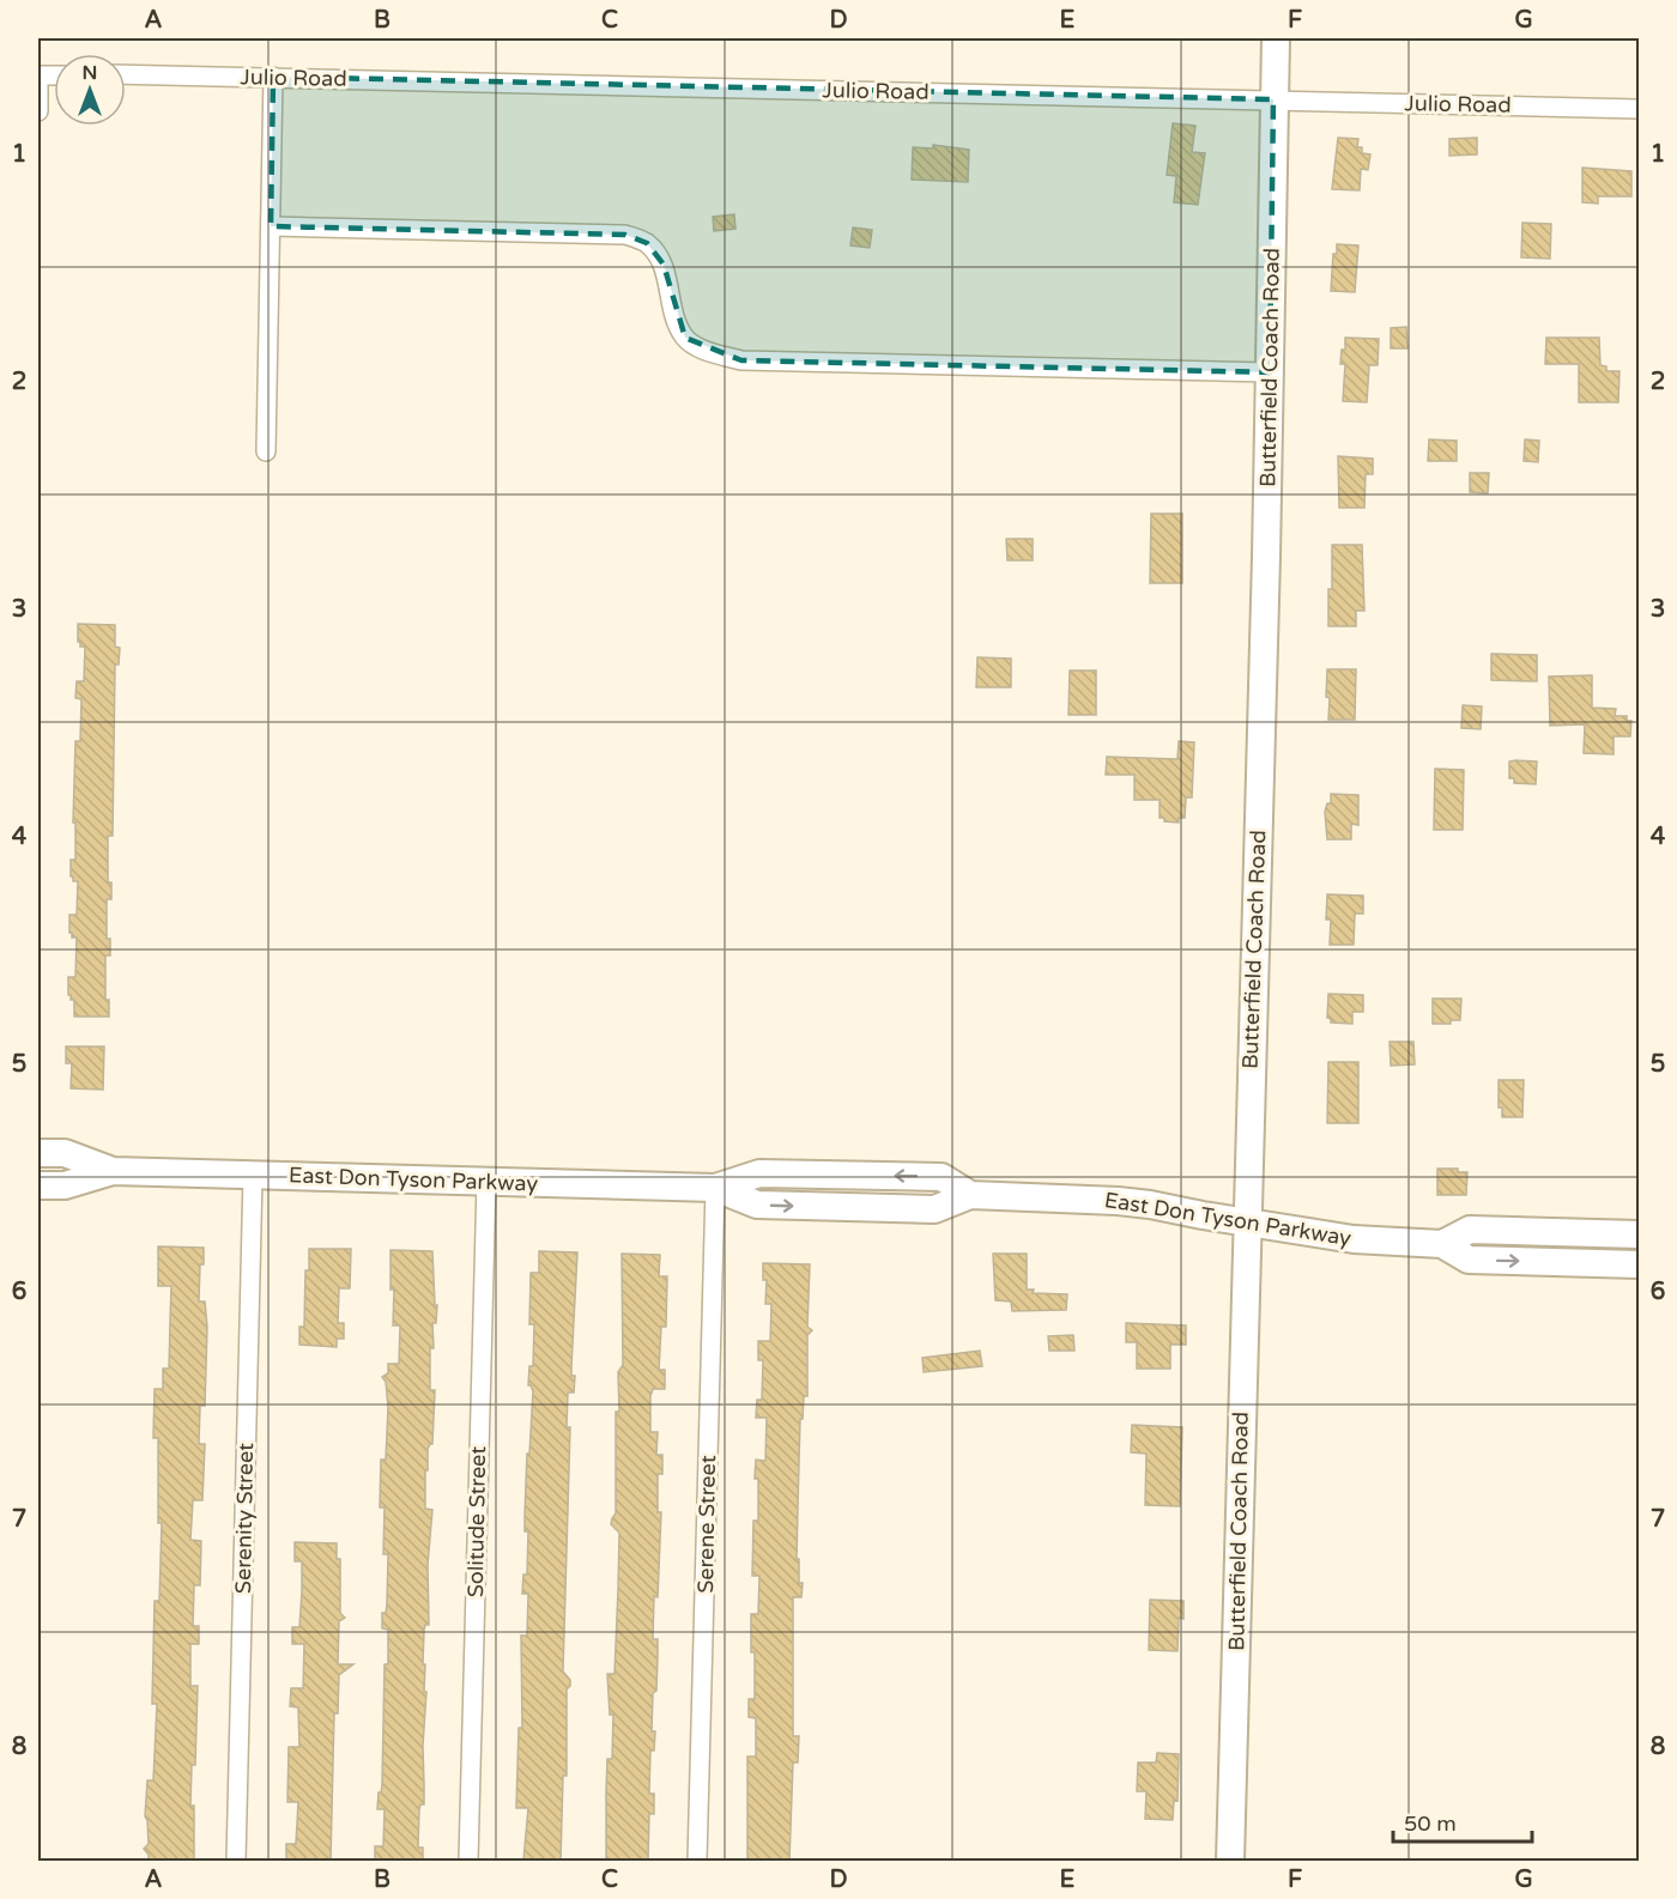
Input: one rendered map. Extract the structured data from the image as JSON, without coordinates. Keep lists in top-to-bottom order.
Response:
{
  "streets": {
    "main road": ["Butterfield Coach Road", "East Don Tyson Parkway"],
    "street": [
      "Julio Road",
      "Serenity Street",
      "Solitude Street",
      "Serene Street"
    ]
  },
  "crossings": [
    ["Julio Road", "Butterfield Coach Road"],
    ["Butterfield Coach Road", "East Don Tyson Parkway"],
    ["East Don Tyson Parkway", "Serenity Street"],
    ["East Don Tyson Parkway", "Solitude Street"],
    ["East Don Tyson Parkway", "Serene Street"]
  ],
  "scale_bar": "50 m",
  "north": "top",
  "grid": {
    "columns": [
      "A",
      "B",
      "C",
      "D",
      "E",
      "F",
      "G"
    ],
    "rows": [
      "1",
      "2",
      "3",
      "4",
      "5",
      "6",
      "7",
      "8"
    ]
  }
}
